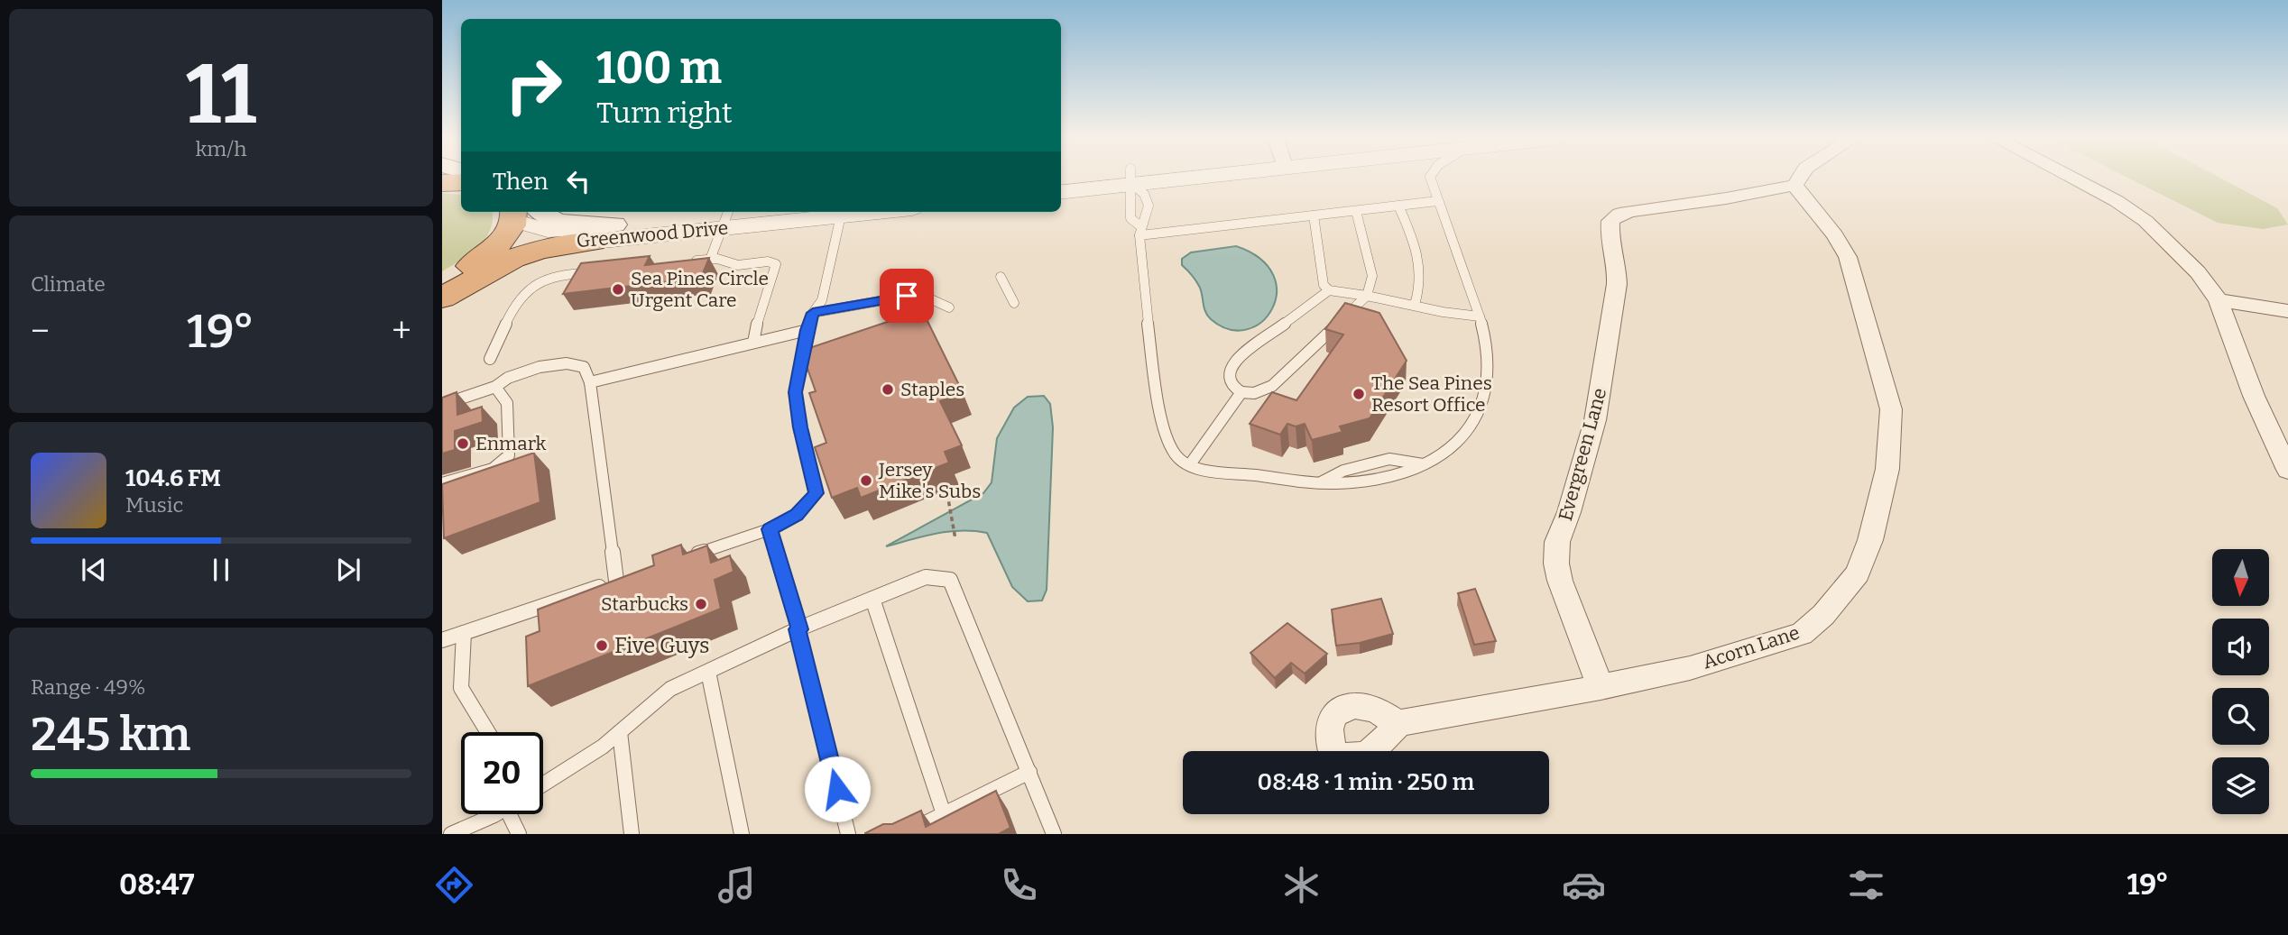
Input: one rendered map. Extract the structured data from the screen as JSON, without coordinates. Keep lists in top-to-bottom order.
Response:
{
  "streets": {
    "street": ["Greenwood Drive", "Evergreen Lane", "Acorn Lane"]
  },
  "crossings": [
    ["Evergreen Lane", "Acorn Lane"]
  ],
  "places": [
    "Sea Pines Circle Urgent Care",
    "Staples",
    "The Sea Pines Resort Office",
    "Enmark",
    "Jersey Mike's Subs",
    "Starbucks",
    "Five Guys"
  ],
  "north": "bottom",
  "page": {
    "tile": [
      ["11", "km/h"],
      "Climate",
      ["Range · 49%", "245 km"]
    ],
    "turn": ["100 m", "Turn right"],
    "then": "Then",
    "heat": ["−", "19°", "+"],
    "song": ["104.6 FM", "Music"],
    "limit": "20",
    "trip": "08:48 · 1 min · 250 m",
    "tabs": ["08:47", "19°"]
  }
}
